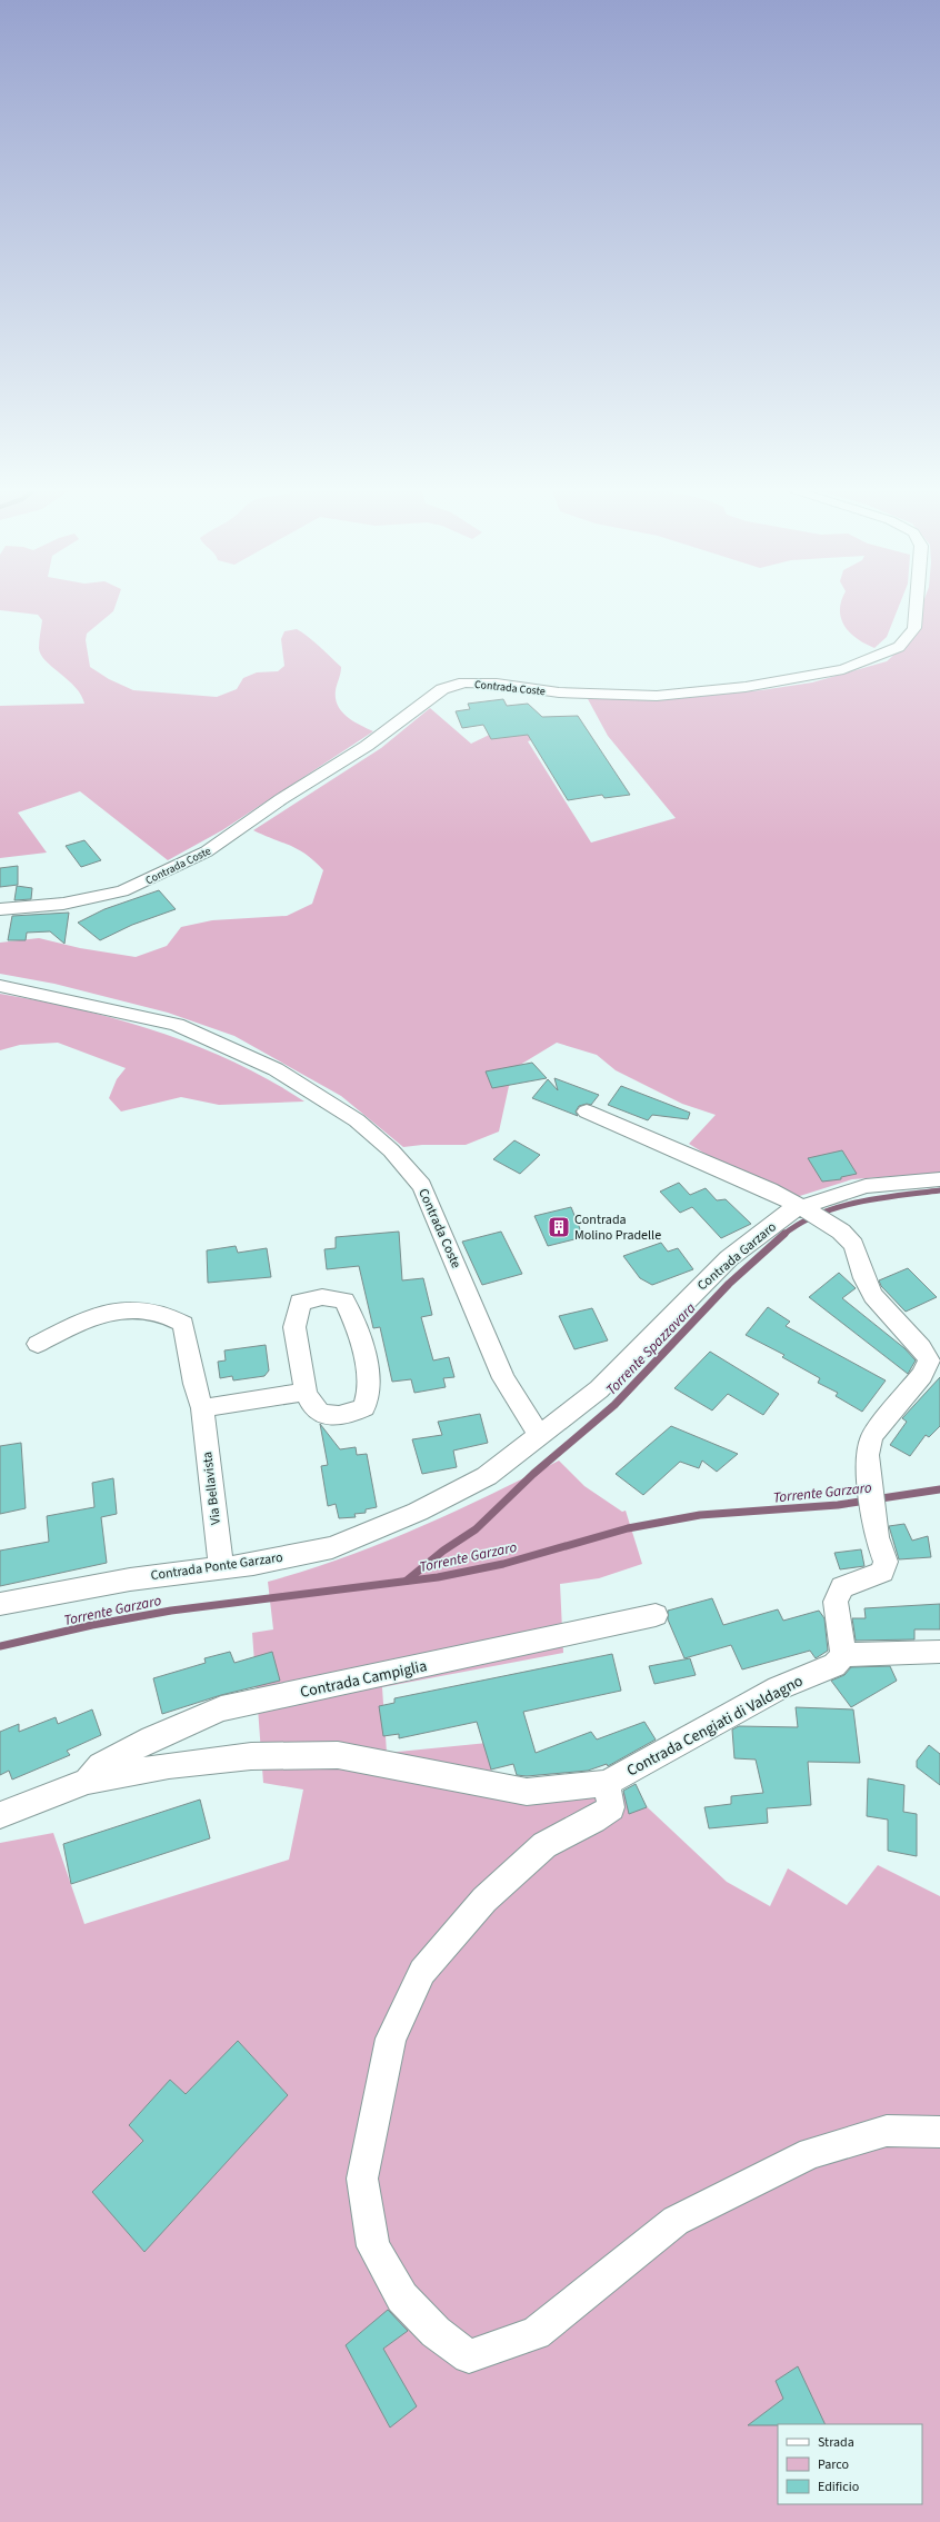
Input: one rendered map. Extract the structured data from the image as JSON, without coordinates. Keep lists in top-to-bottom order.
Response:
{
  "streets": {
    "street": [
      "Contrada Coste",
      "Contrada Garzaro",
      "Via Bellavista",
      "Contrada Ponte Garzaro",
      "Contrada Campiglia",
      "Contrada Cengiati di Valdagno"
    ]
  },
  "crossings": [
    ["Contrada Coste", "Contrada Garzaro"],
    ["Contrada Coste", "Contrada Ponte Garzaro"],
    ["Contrada Garzaro", "Contrada Ponte Garzaro"],
    ["Via Bellavista", "Contrada Ponte Garzaro"],
    ["Contrada Campiglia", "Contrada Cengiati di Valdagno"]
  ],
  "water": ["Torrente Spazzavara", "Torrente Garzaro"],
  "places": {
    "building": ["Contrada Molino Pradelle"]
  },
  "legend": ["Strada", "Parco", "Edificio"]
}
